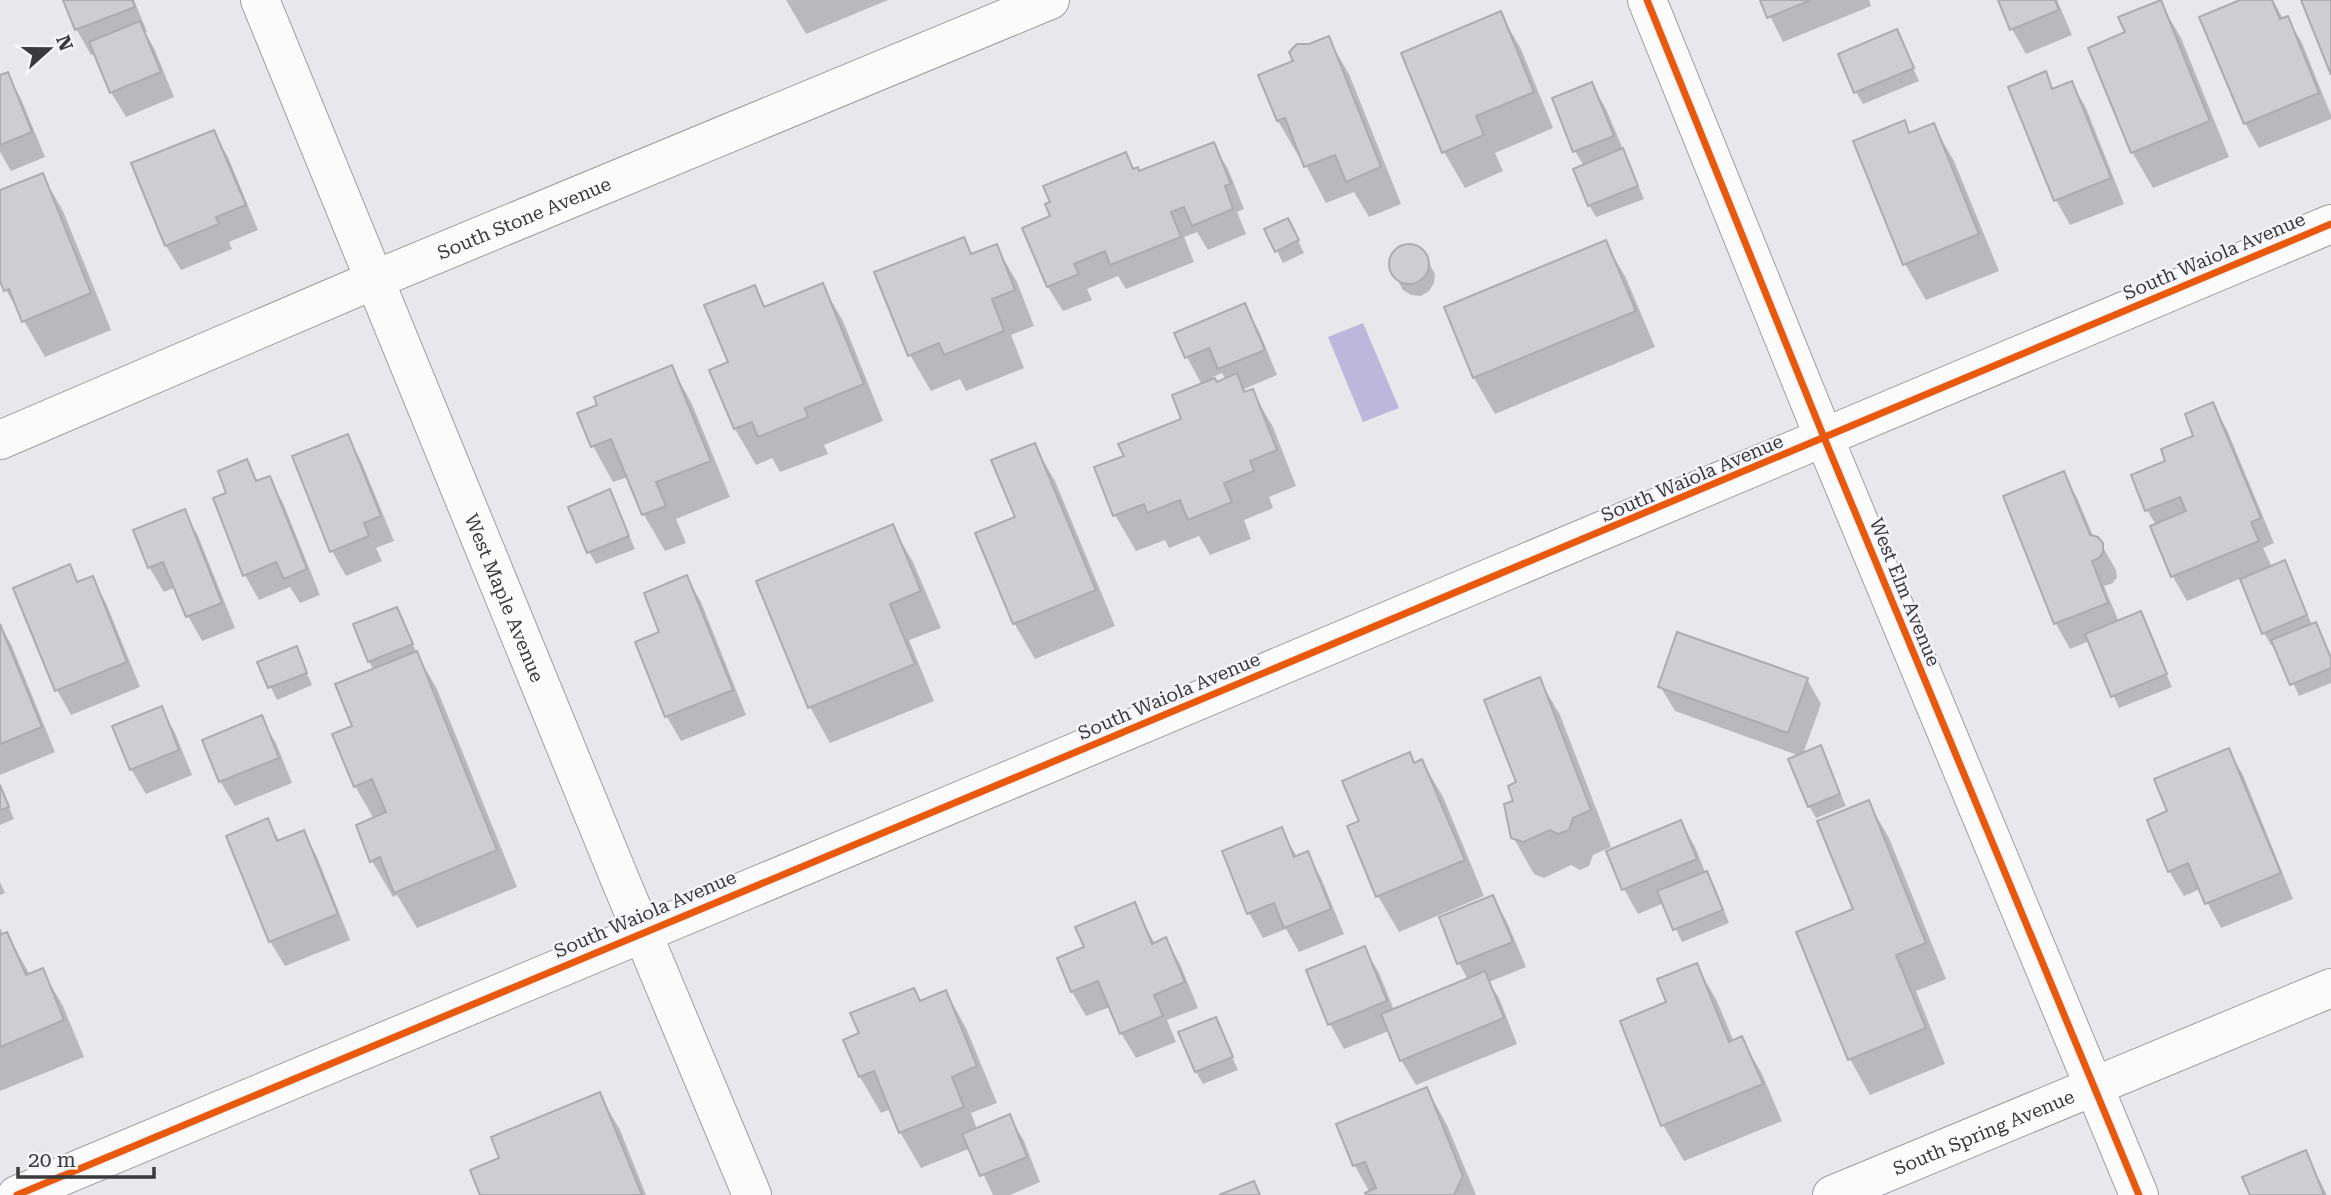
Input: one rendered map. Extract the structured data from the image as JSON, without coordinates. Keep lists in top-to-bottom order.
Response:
{
  "streets": {
    "street": [
      "South Stone Avenue",
      "South Waiola Avenue",
      "West Elm Avenue",
      "West Maple Avenue",
      "South Spring Avenue"
    ]
  },
  "crossings": [
    ["South Stone Avenue", "West Maple Avenue"],
    ["South Waiola Avenue", "West Elm Avenue"],
    ["South Waiola Avenue", "West Maple Avenue"],
    ["West Elm Avenue", "South Spring Avenue"]
  ],
  "scale_bar": "20 m",
  "north": "right"
}
